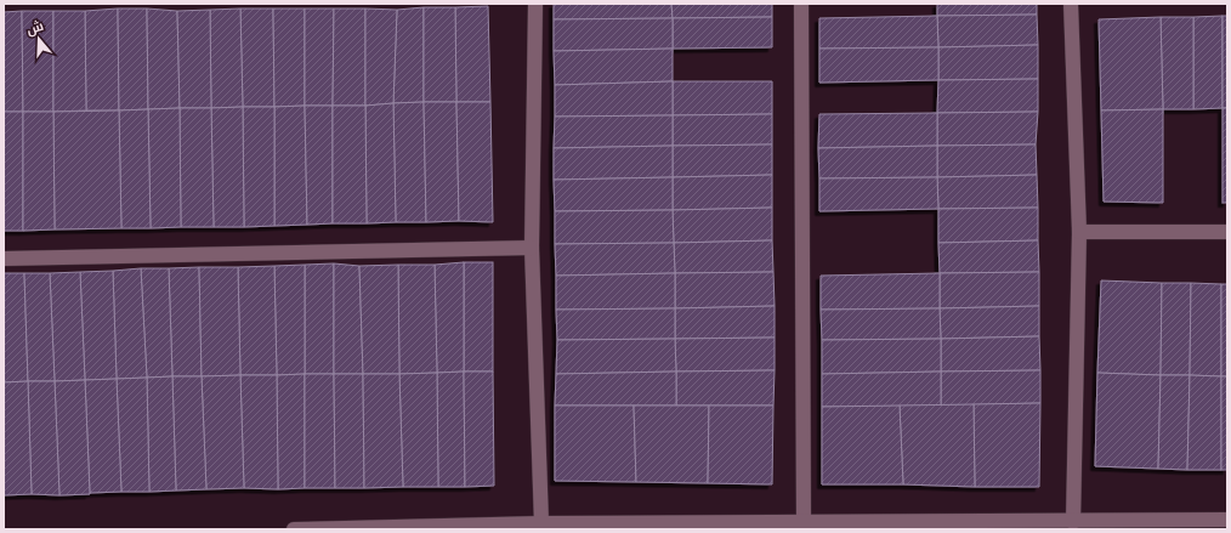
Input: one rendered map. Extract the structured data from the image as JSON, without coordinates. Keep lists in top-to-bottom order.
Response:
{
  "north": "top"
}
